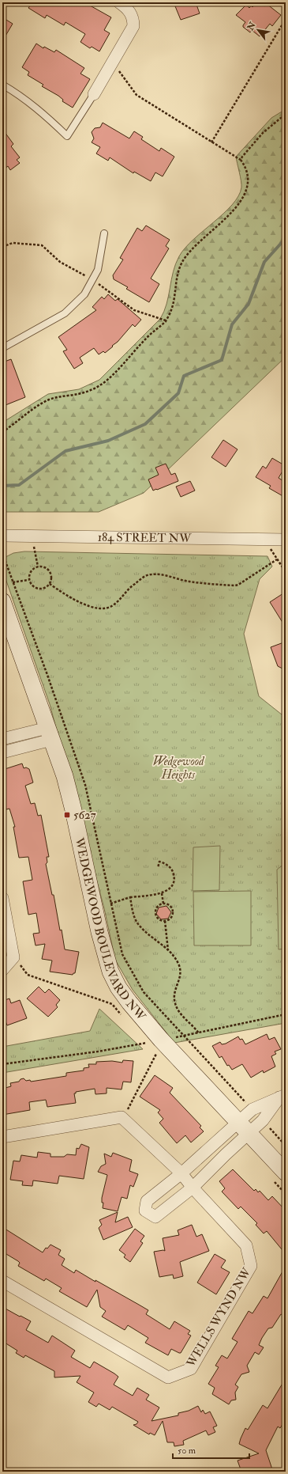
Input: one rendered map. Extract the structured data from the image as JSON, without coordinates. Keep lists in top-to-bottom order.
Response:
{
  "streets": {
    "street": ["184 STREET NW", "WEDGEWOOD BOULEVARD NW", "WELLS WYND NW"]
  },
  "parks": ["Wedgewood Heights"],
  "places": {
    "transit": ["5627"]
  },
  "scale_bar": "50 m",
  "north": "top left"
}
